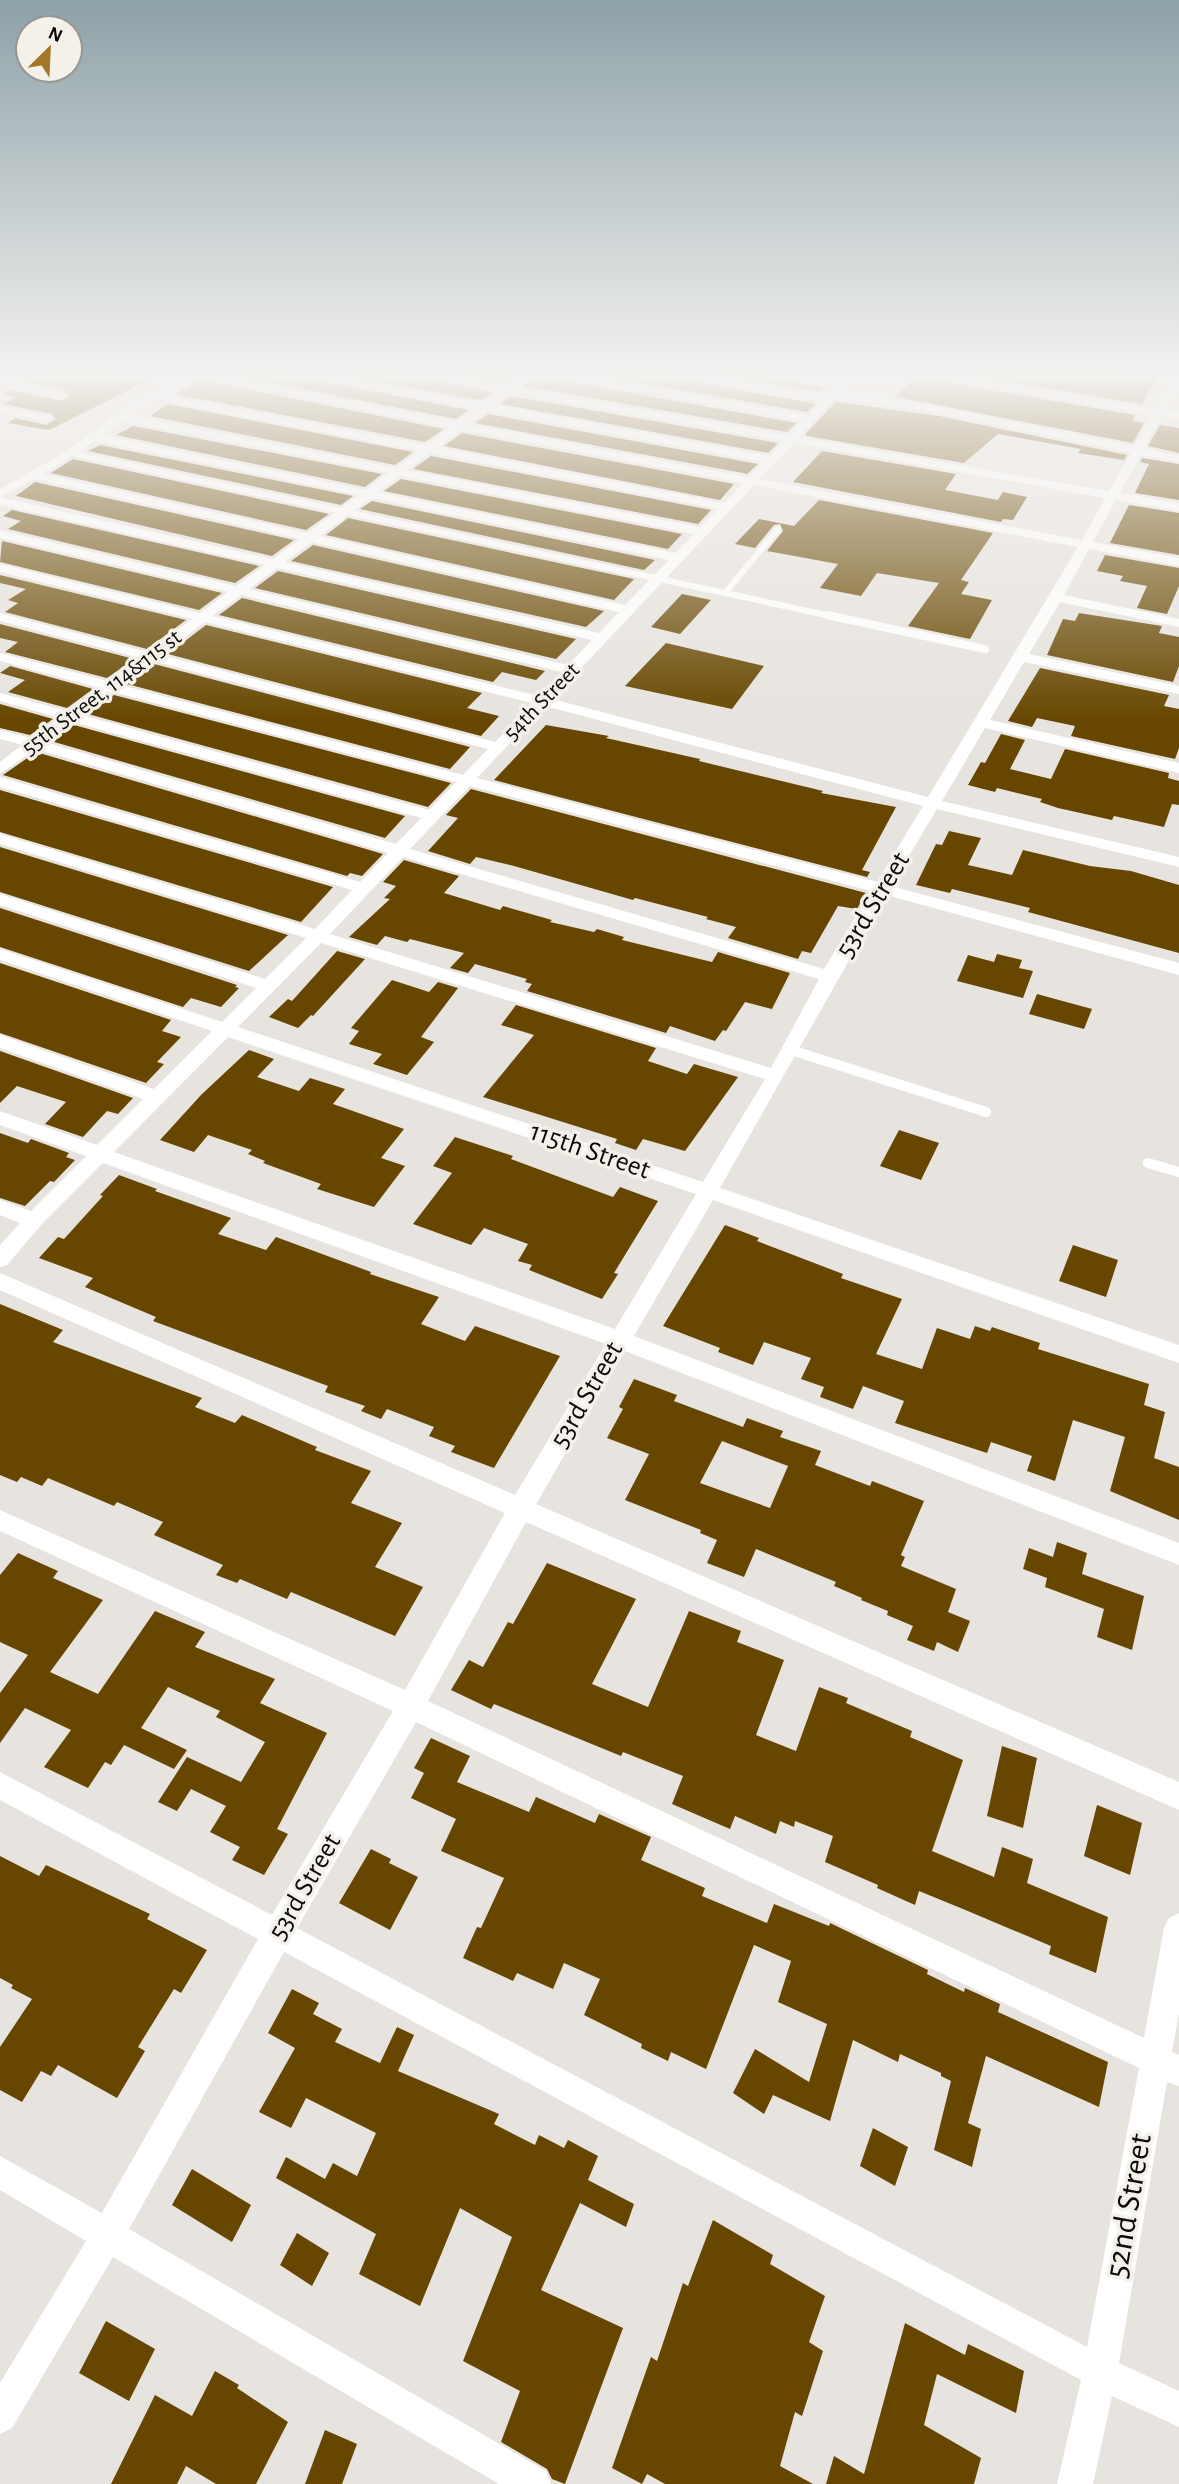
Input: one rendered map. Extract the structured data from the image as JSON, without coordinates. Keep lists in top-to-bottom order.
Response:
{
  "streets": {
    "street": [
      "55th Street, 114&115 st",
      "54th Street",
      "53rd Street",
      "115th Street",
      "52nd Street"
    ]
  },
  "crossings": [
    ["54th Street", "115th Street"],
    ["53rd Street", "115th Street"]
  ],
  "north": "top right"
}
